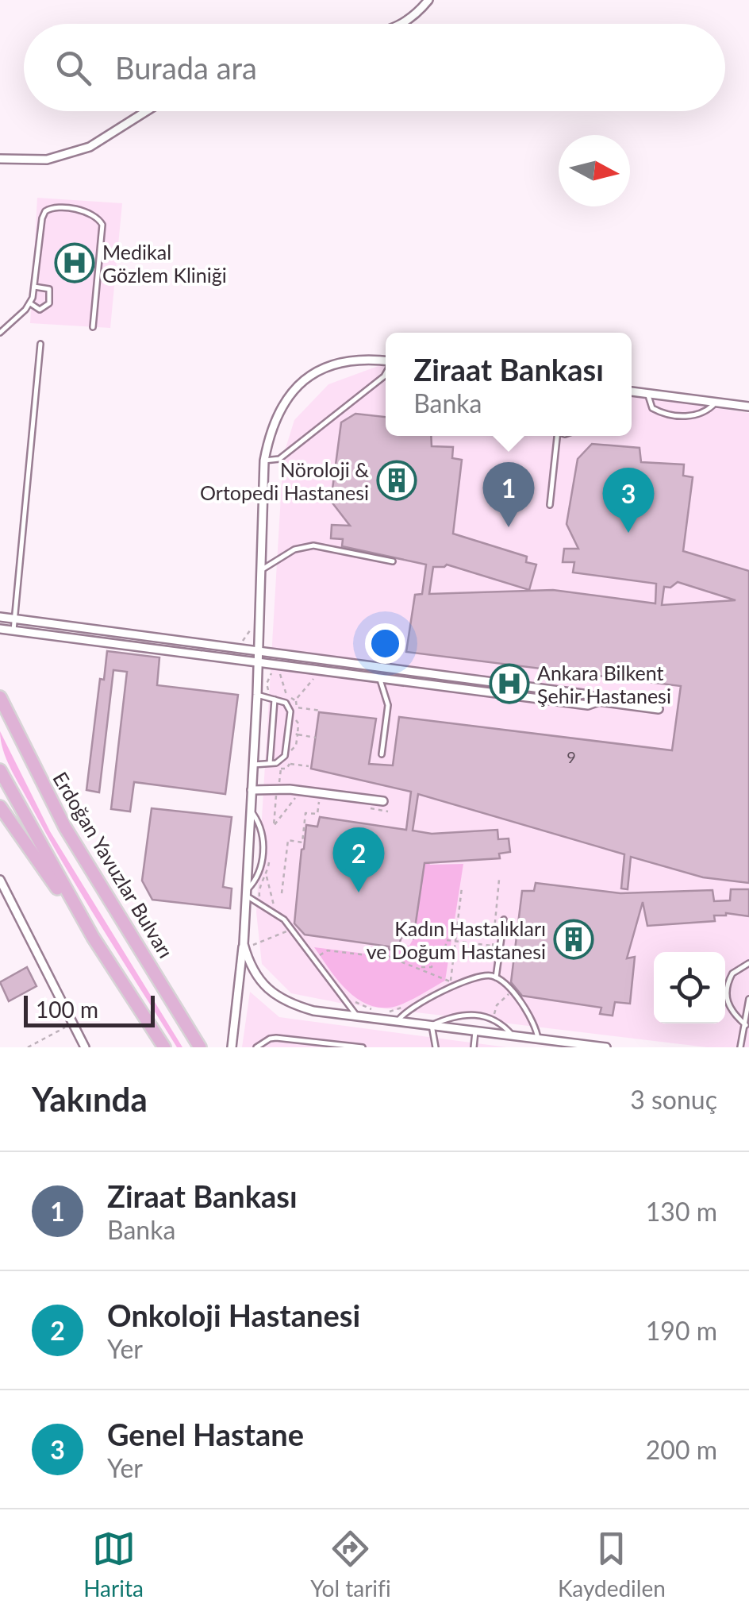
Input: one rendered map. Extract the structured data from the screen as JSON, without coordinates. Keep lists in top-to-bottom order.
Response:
{
  "streets": {
    "main road": ["Erdoğan Yavuzlar Bulvarı"]
  },
  "places": {
    "hospital": ["Medikal Gözlem Kliniği", "Ankara Bilkent Şehir Hastanesi"],
    "building": ["Nöroloji & Ortopedi Hastanesi", "Kadın Hastalıkları ve Doğum Hastanesi"]
  },
  "house_numbers": ["9"],
  "scale_bar": "100 m",
  "north": "right",
  "page": {
    "search": "Burada ara",
    "popup": ["Ziraat Bankası", "Banka"],
    "pins": ["1", "3", "2"],
    "scale": "100 m",
    "heading": ["Yakında", "3 sonuç"],
    "list": [
      {
        "mark": "1",
        "name": "Ziraat Bankası",
        "note": "Banka",
        "value": "130 m"
      },
      {
        "mark": "2",
        "name": "Onkoloji Hastanesi",
        "note": "Yer",
        "value": "190 m"
      },
      {
        "mark": "3",
        "name": "Genel Hastane",
        "note": "Yer",
        "value": "200 m"
      }
    ],
    "nav": ["Harita", "Yol tarifi", "Kaydedilen"]
  }
}
